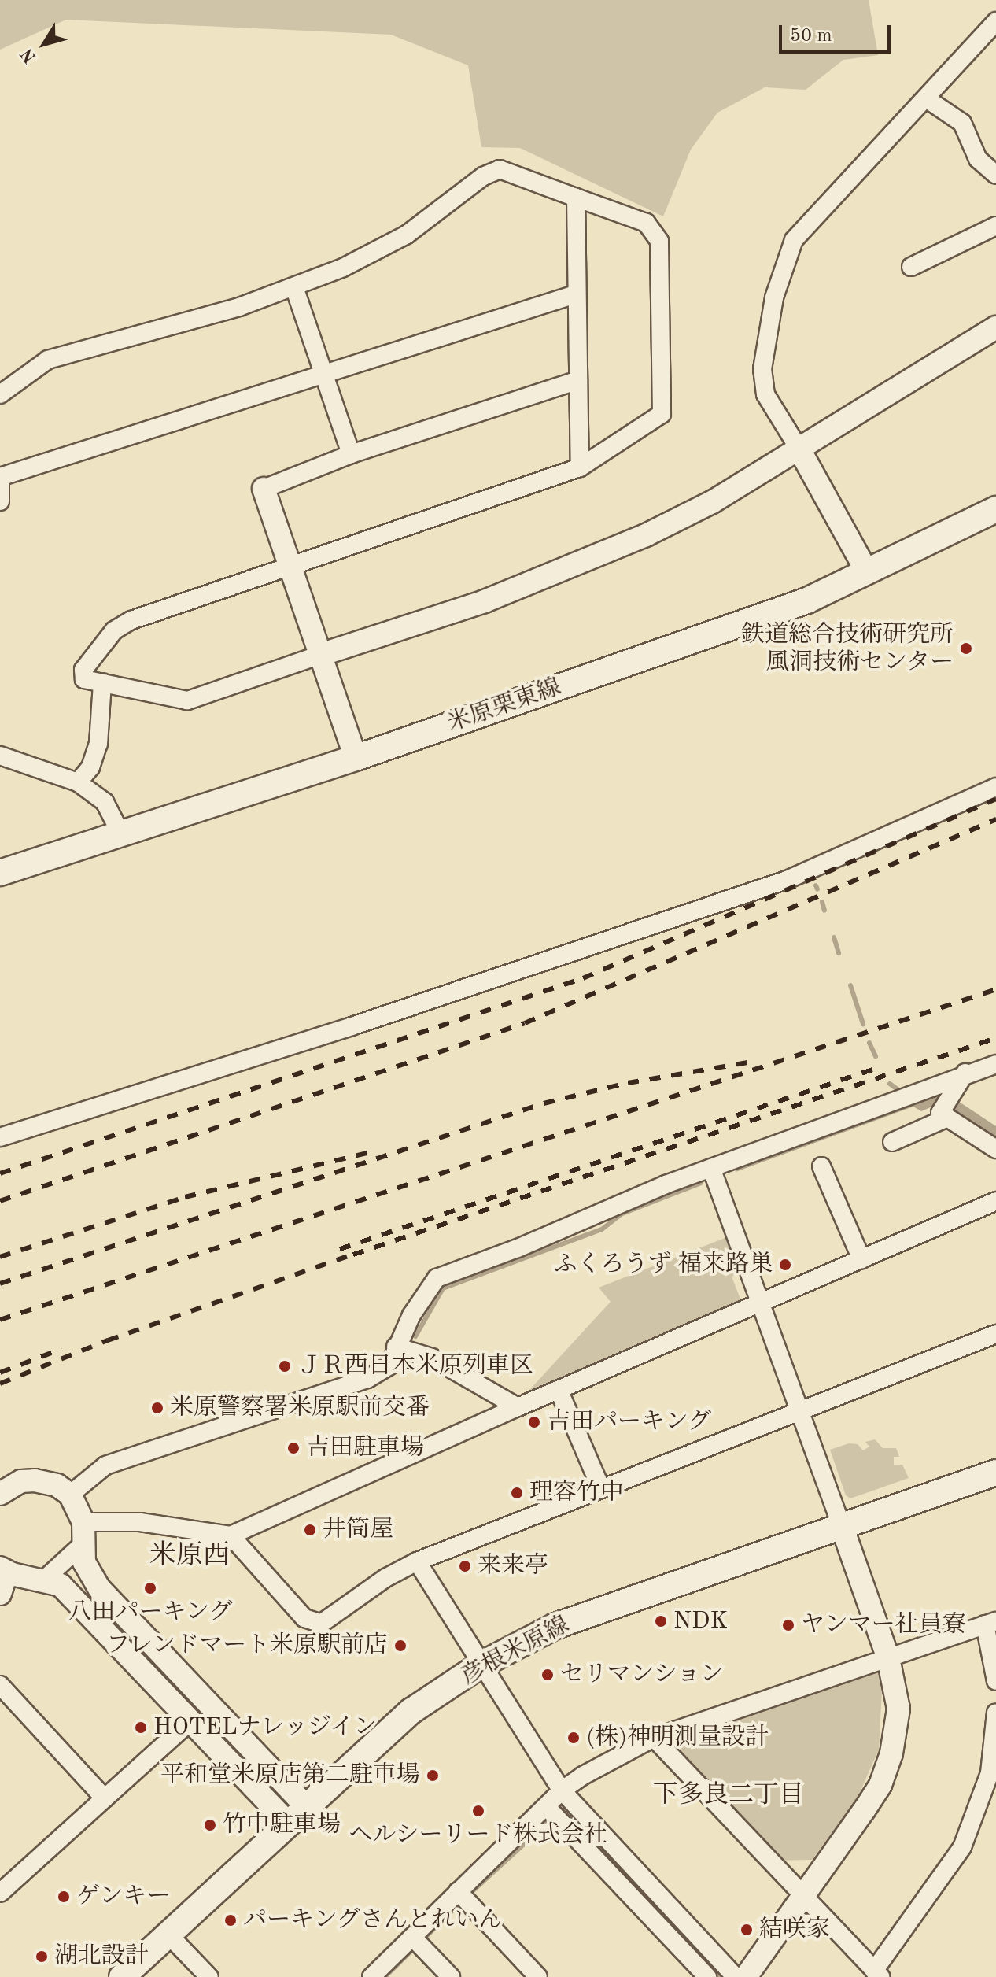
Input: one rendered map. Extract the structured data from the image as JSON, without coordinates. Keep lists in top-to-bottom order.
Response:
{
  "streets": {
    "main road": ["米原栗東線", "彦根米原線"]
  },
  "districts": ["米原西", "下多良二丁目"],
  "places": [
    "鉄道総合技術研究所 風洞技術センター",
    "ふくろうず 福来路巣",
    "ＪＲ西日本米原列車区",
    "米原警察署米原駅前交番",
    "吉田パーキング",
    "吉田駐車場",
    "理容竹中",
    "井筒屋",
    "来来亭",
    "八田パーキング",
    "NDK",
    "ヤンマー社員寮",
    "フレンドマート米原駅前店",
    "セリマンション",
    "HOTELナレッジイン",
    "(株)神明測量設計",
    "平和堂米原店第二駐車場",
    "ヘルシーリード株式会社",
    "竹中駐車場",
    "ゲンキー",
    "パーキングさんとれいん",
    "結咲家",
    "湖北設計"
  ],
  "scale_bar": "50 m",
  "north": "bottom left"
}
